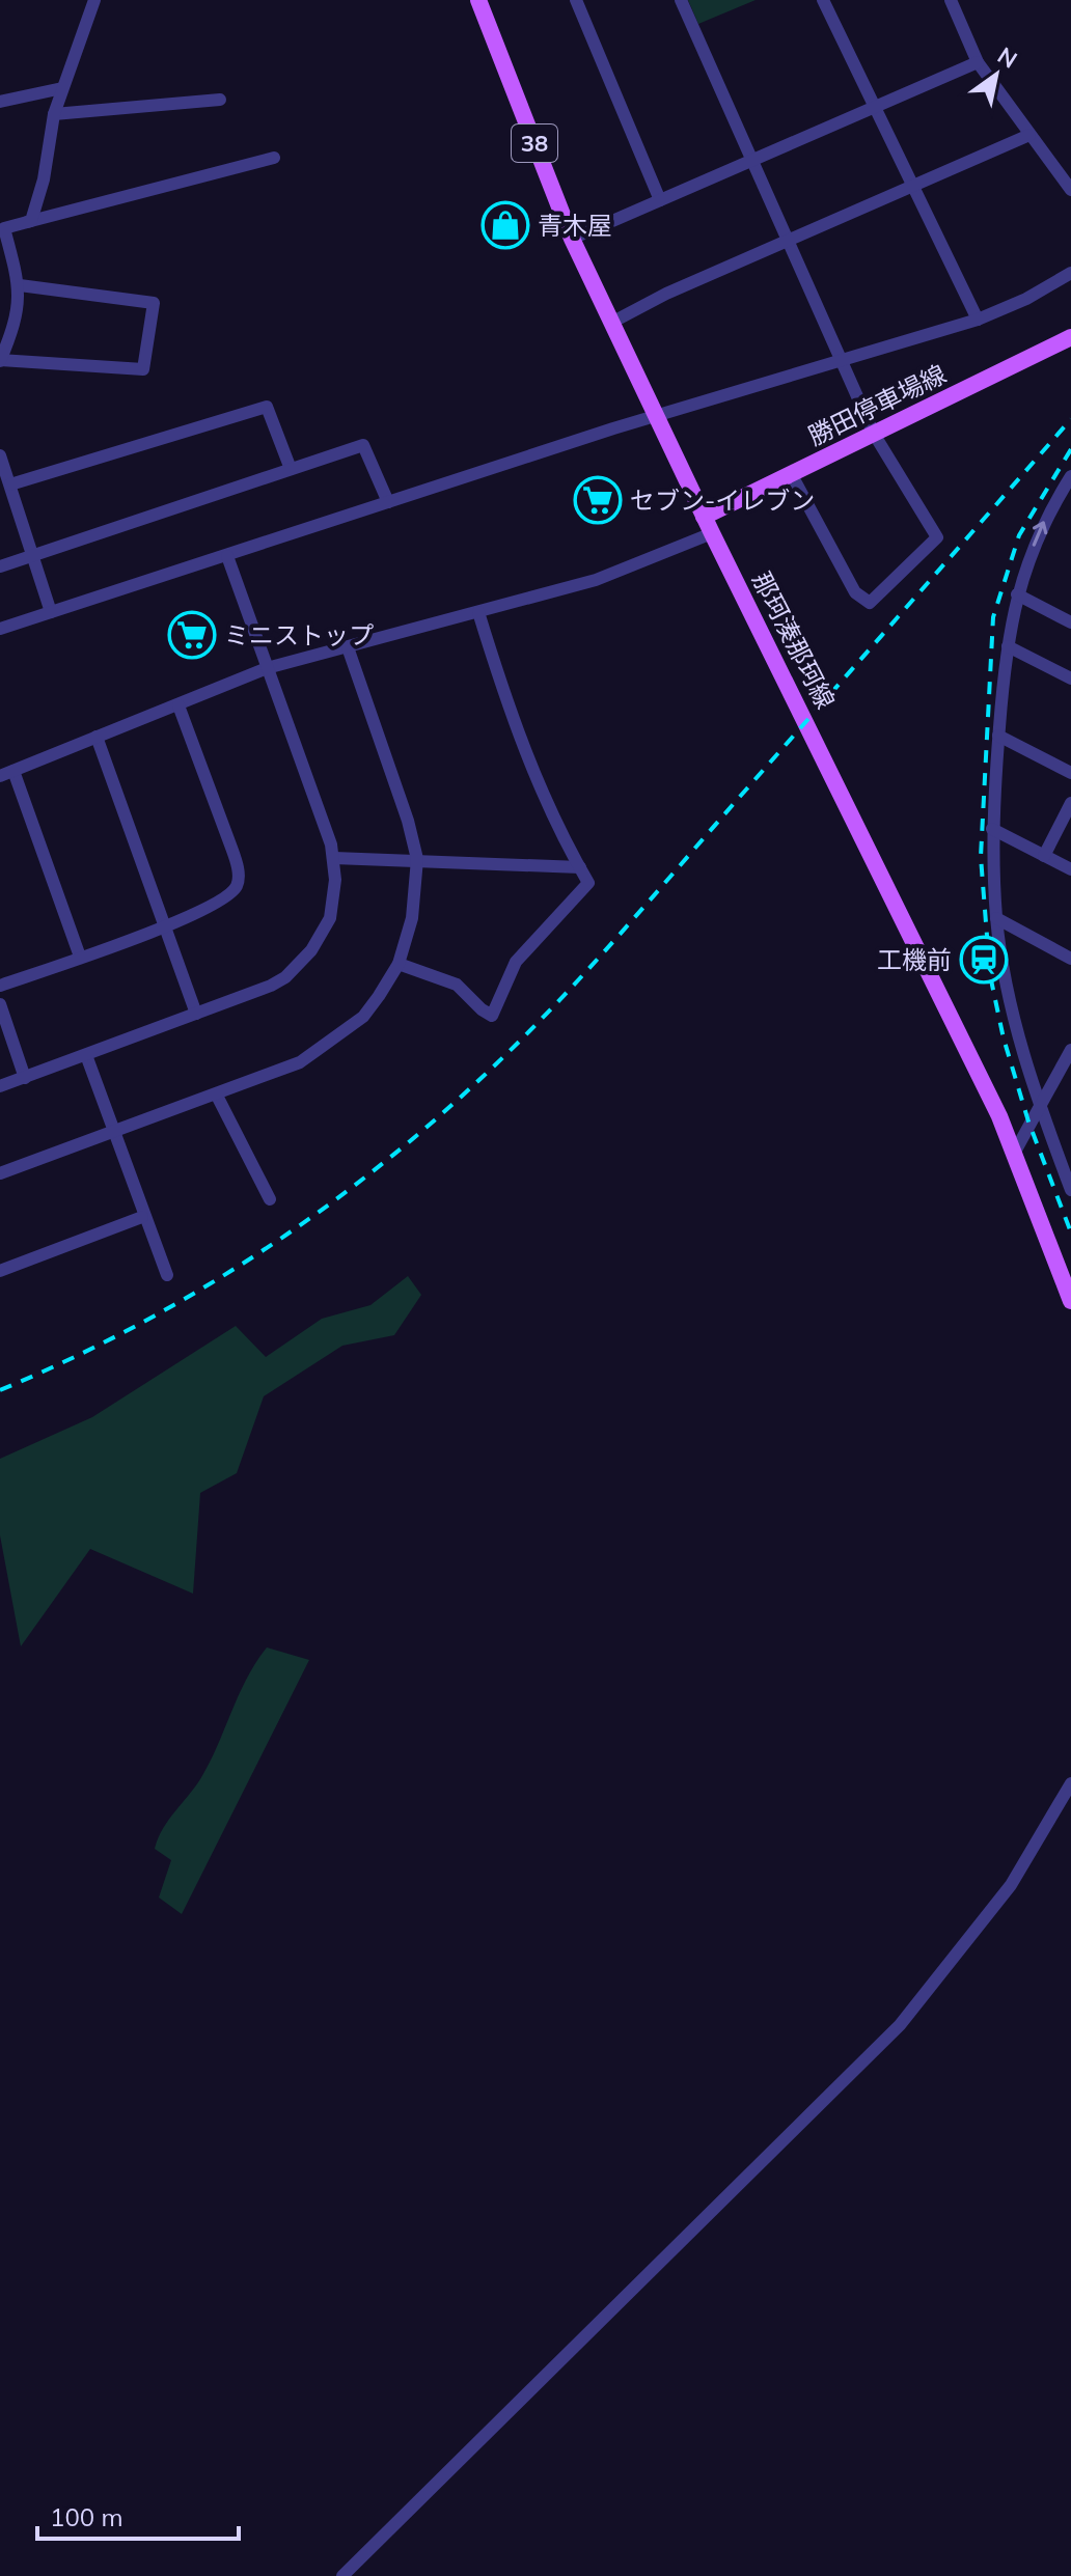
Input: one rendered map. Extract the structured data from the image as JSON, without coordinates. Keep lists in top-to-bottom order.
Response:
{
  "streets": {
    "main road": ["38", "勝田停車場線", "那珂湊那珂線"]
  },
  "crossings": [
    ["勝田停車場線", "那珂湊那珂線"]
  ],
  "places": {
    "shop": ["青木屋"],
    "supermarket": ["セブン-イレブン", "ミニストップ"],
    "station": ["工機前"]
  },
  "scale_bar": "100 m",
  "north": "top right"
}
